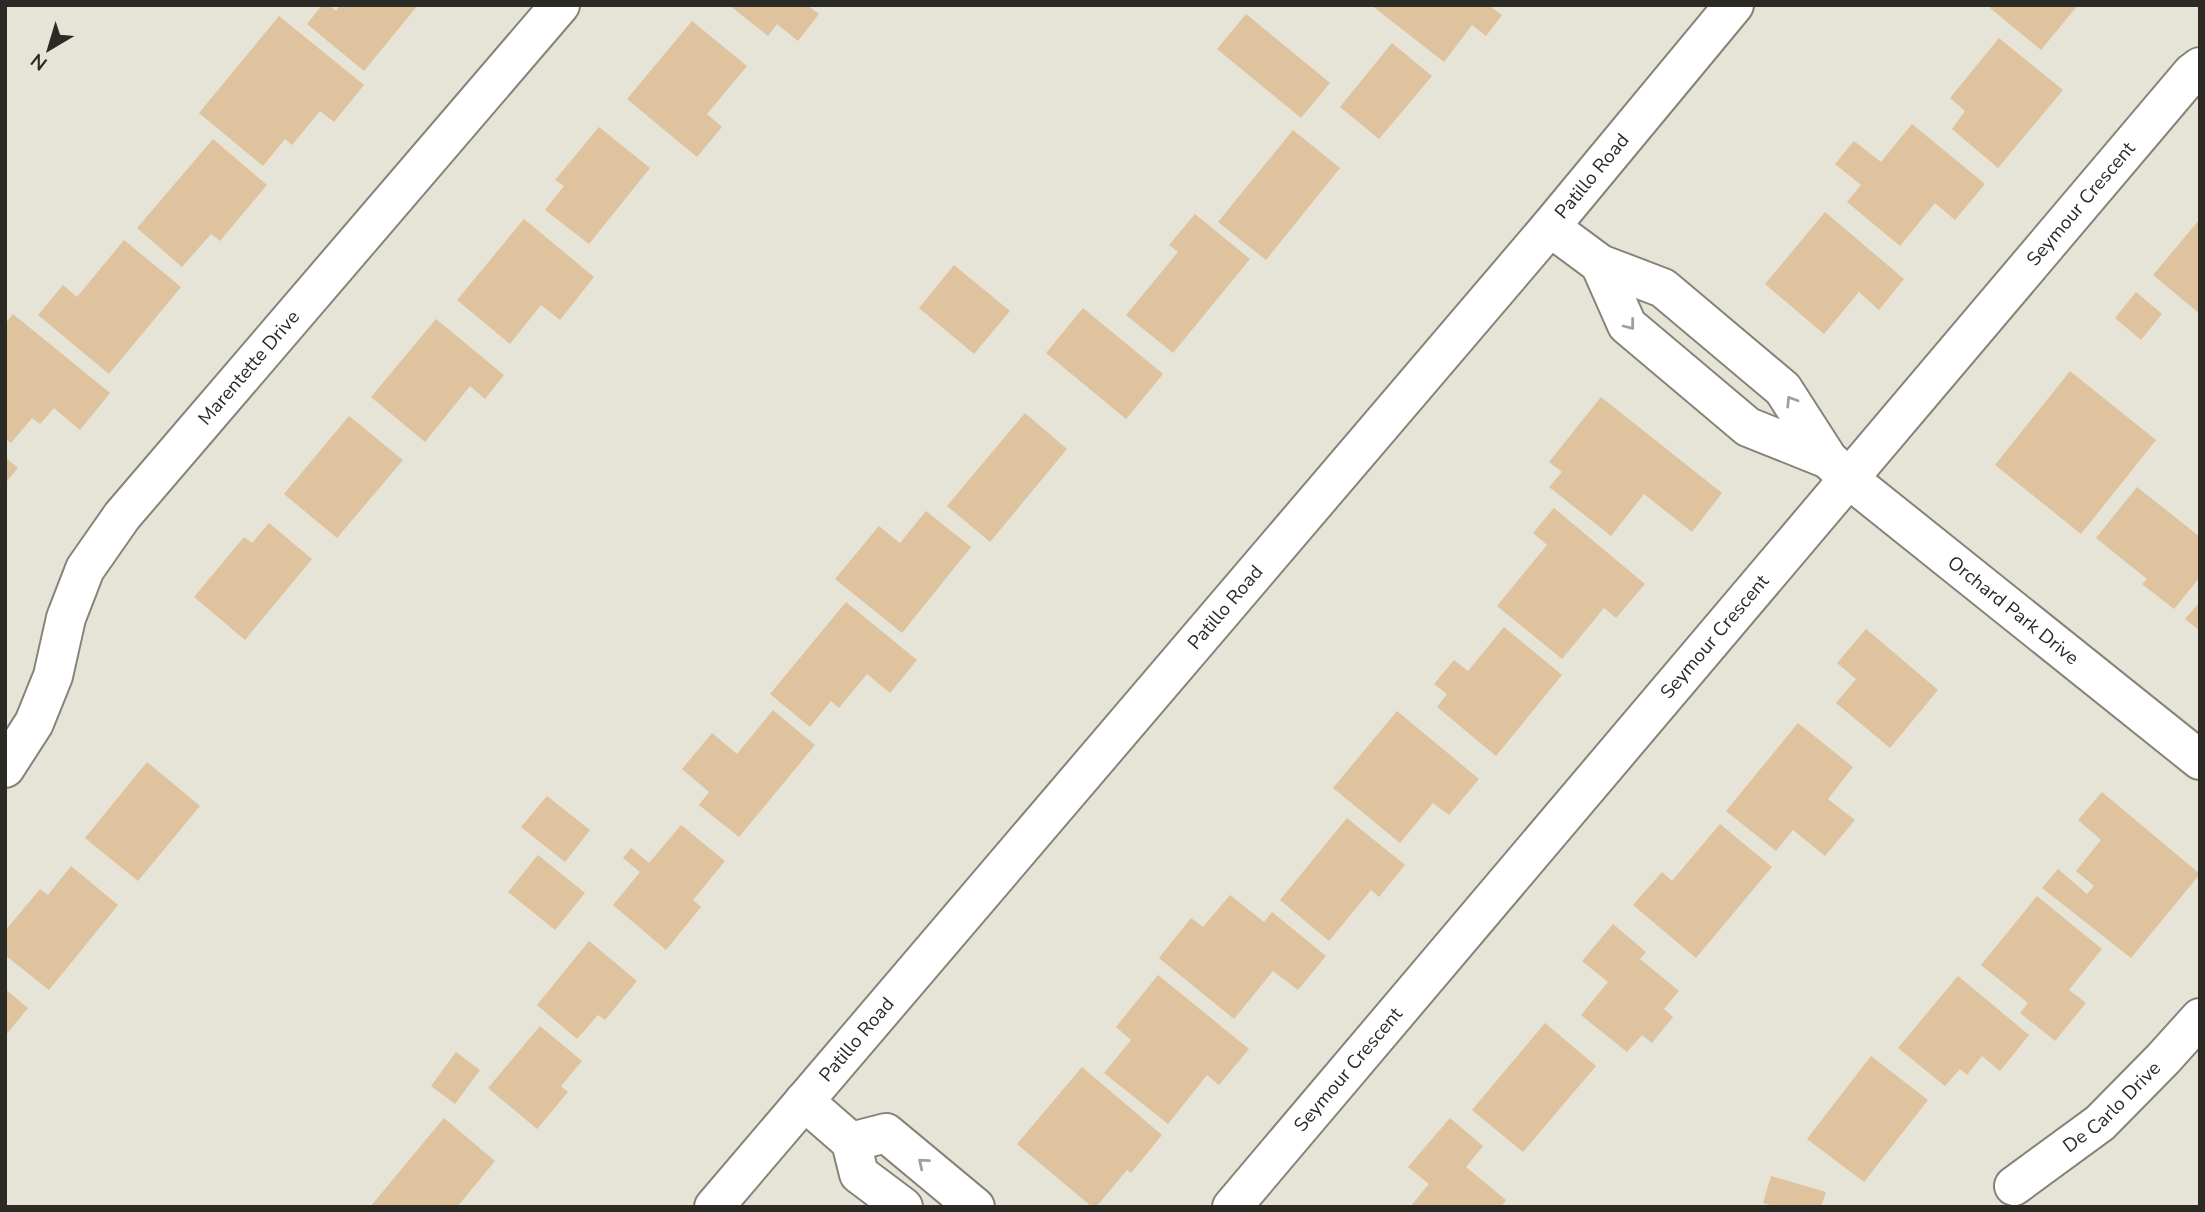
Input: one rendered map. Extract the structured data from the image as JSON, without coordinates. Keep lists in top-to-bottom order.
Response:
{
  "streets": {
    "street": [
      "Patillo Road",
      "Seymour Crescent",
      "Marentette Drive",
      "Orchard Park Drive",
      "De Carlo Drive"
    ]
  },
  "crossings": [
    ["Patillo Road", "Orchard Park Drive"],
    ["Seymour Crescent", "Orchard Park Drive"]
  ],
  "north": "bottom left"
}
